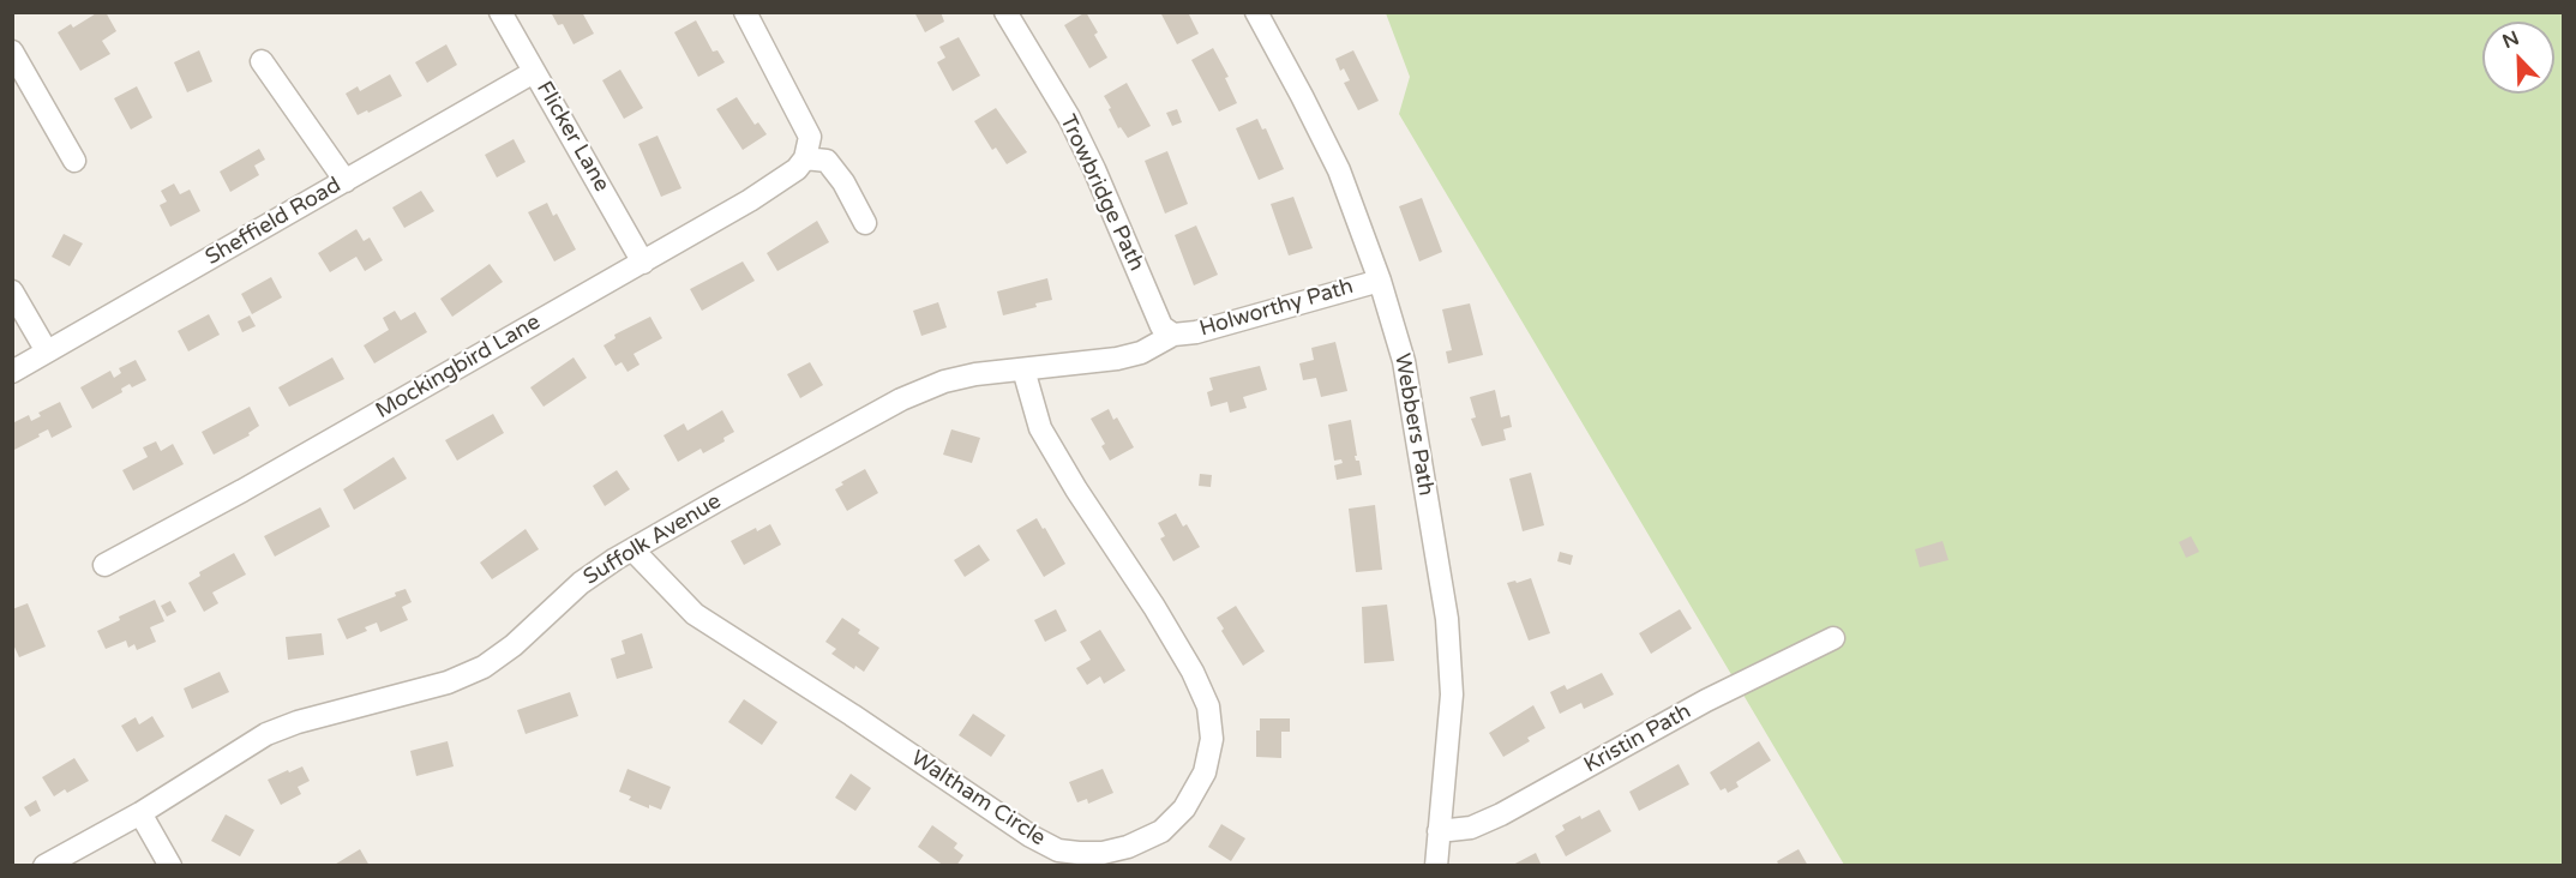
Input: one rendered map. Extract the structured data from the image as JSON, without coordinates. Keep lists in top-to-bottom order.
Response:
{
  "streets": {
    "street": [
      "Flicker Lane",
      "Trowbridge Path",
      "Sheffield Road",
      "Holworthy Path",
      "Mockingbird Lane",
      "Webbers Path",
      "Suffolk Avenue",
      "Kristin Path",
      "Waltham Circle"
    ]
  },
  "crossings": [
    ["Flicker Lane", "Sheffield Road"],
    ["Flicker Lane", "Mockingbird Lane"],
    ["Trowbridge Path", "Holworthy Path"],
    ["Trowbridge Path", "Suffolk Avenue"],
    ["Holworthy Path", "Webbers Path"],
    ["Holworthy Path", "Suffolk Avenue"],
    ["Webbers Path", "Kristin Path"],
    ["Suffolk Avenue", "Waltham Circle"]
  ],
  "north": "top left"
}
